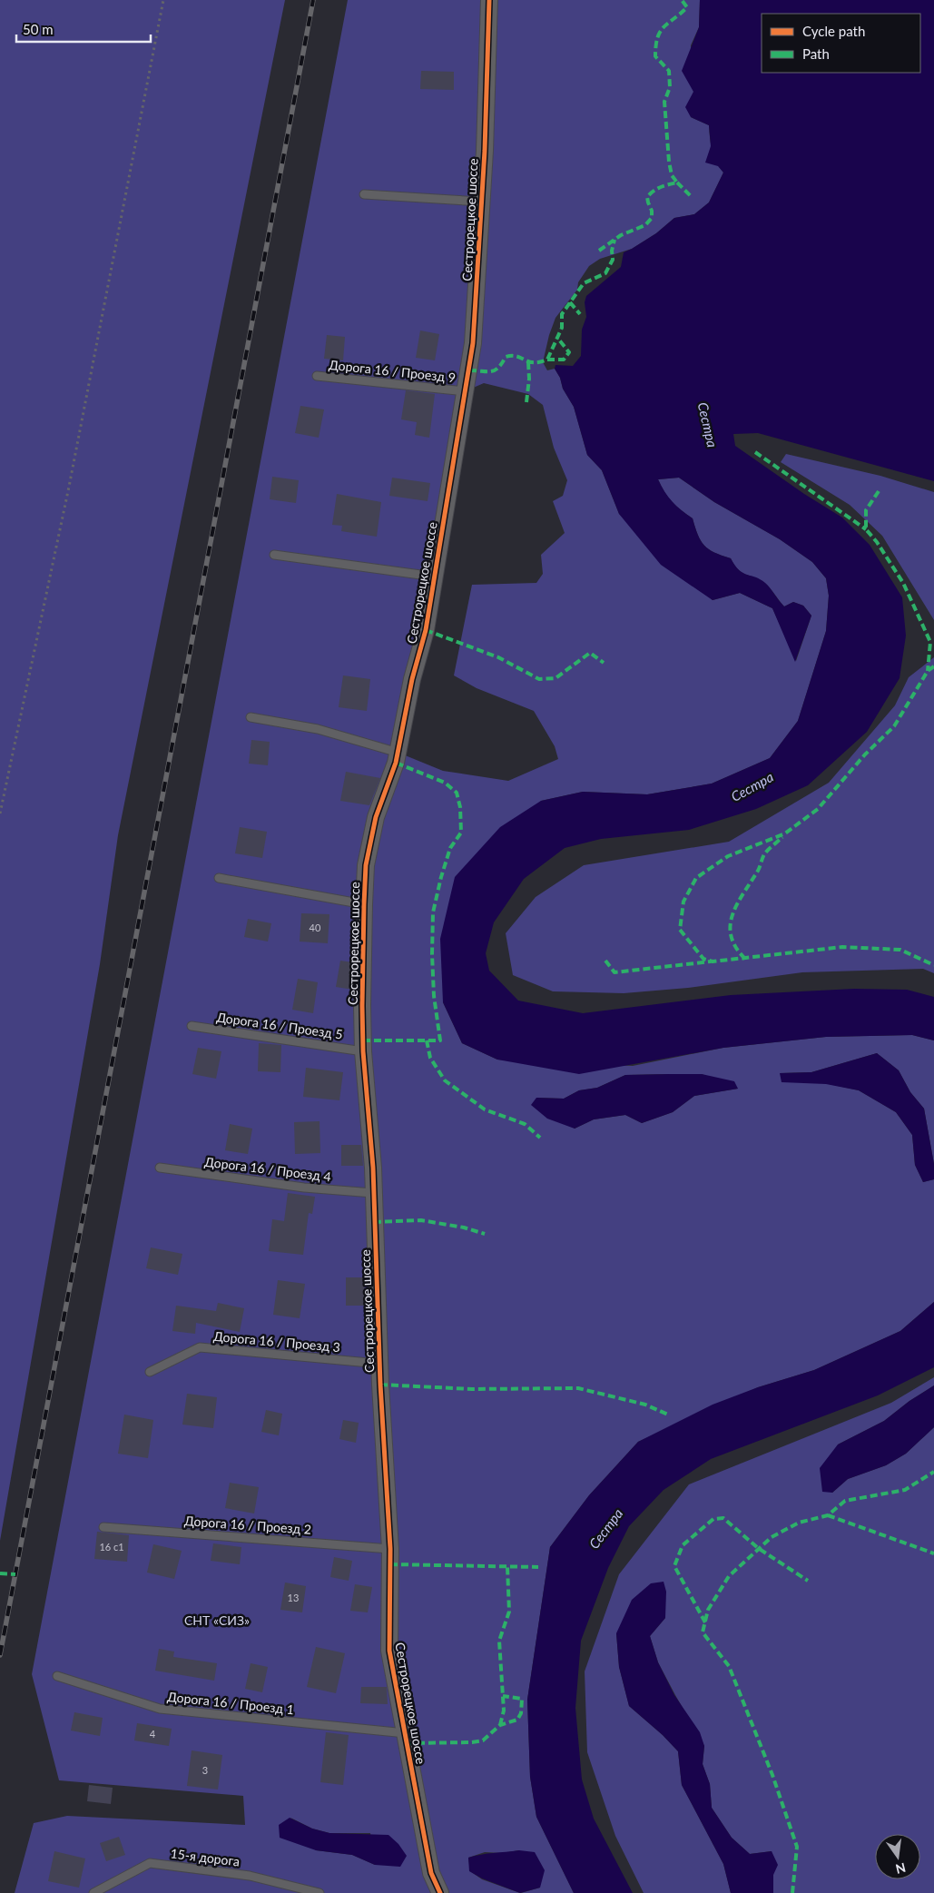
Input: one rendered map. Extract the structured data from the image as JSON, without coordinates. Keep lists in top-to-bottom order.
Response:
{
  "streets": {
    "street": ["Сестрорецкое шоссе"],
    "lane": [
      "Дорога 16 / Проезд 9",
      "Дорога 16 / Проезд 5",
      "Дорога 16 / Проезд 4",
      "Дорога 16 / Проезд 3",
      "Дорога 16 / Проезд 2",
      "Дорога 16 / Проезд 1",
      "15-я дорога"
    ]
  },
  "crossings": [
    ["Сестрорецкое шоссе", "Дорога 16 / Проезд 9"],
    ["Сестрорецкое шоссе", "Дорога 16 / Проезд 5"],
    ["Сестрорецкое шоссе", "Дорога 16 / Проезд 4"],
    ["Сестрорецкое шоссе", "Дорога 16 / Проезд 3"],
    ["Сестрорецкое шоссе", "Дорога 16 / Проезд 2"],
    ["Сестрорецкое шоссе", "Дорога 16 / Проезд 1"]
  ],
  "water": ["Сестра"],
  "parks": ["СНТ «СИЗ»"],
  "house_numbers": [
    "40",
    "16 с1",
    "13",
    "4",
    "3"
  ],
  "legend": ["Cycle path", "Path"],
  "scale_bar": "50 m",
  "north": "bottom"
}
